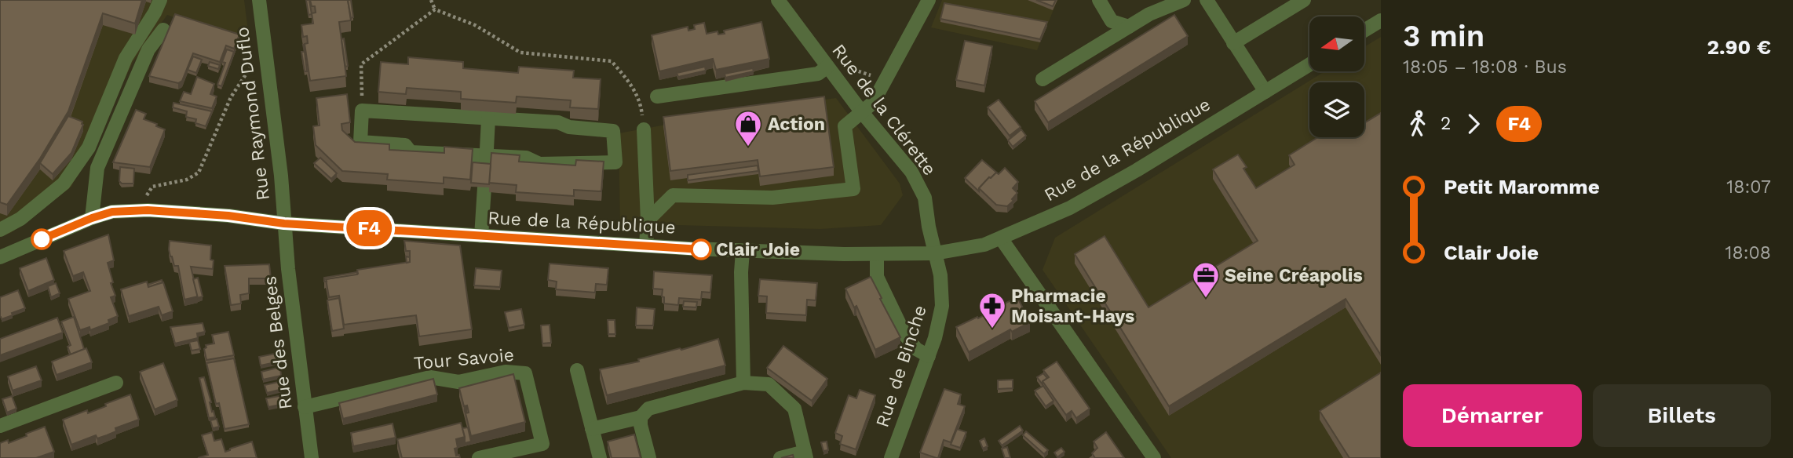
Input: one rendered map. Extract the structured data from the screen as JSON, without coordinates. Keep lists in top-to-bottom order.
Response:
{
  "streets": {
    "street": [
      "Rue de la Clérette",
      "Rue Raymond Duflo",
      "Rue de la République",
      "Rue des Belges",
      "Tour Savoie",
      "Rue de Binche"
    ]
  },
  "crossings": [
    ["Rue de la Clérette", "Rue de la République"],
    ["Rue de la Clérette", "Rue de Binche"],
    ["Rue Raymond Duflo", "Rue de la République"],
    ["Rue Raymond Duflo", "Rue des Belges"],
    ["Rue de la République", "Rue des Belges"],
    ["Rue de la République", "Rue de Binche"],
    ["Rue des Belges", "Tour Savoie"]
  ],
  "places": {
    "shop": ["Action"],
    "other": ["Clair Joie"],
    "office": ["Seine Créapolis"],
    "pharmacy": ["Pharmacie Moisant-Hays"]
  },
  "lines": ["bus line F4"],
  "north": "left",
  "page": {
    "on_map": "F4",
    "heading": ["3 min", "18:05 – 18:08 · Bus", "2.90 €"],
    "legs": ["2", "F4"],
    "list": [
      {
        "name": "Petit Maromme",
        "value": "18:07"
      },
      {
        "name": "Clair Joie",
        "value": "18:08"
      }
    ],
    "buttons": ["Démarrer", "Billets"]
  }
}
